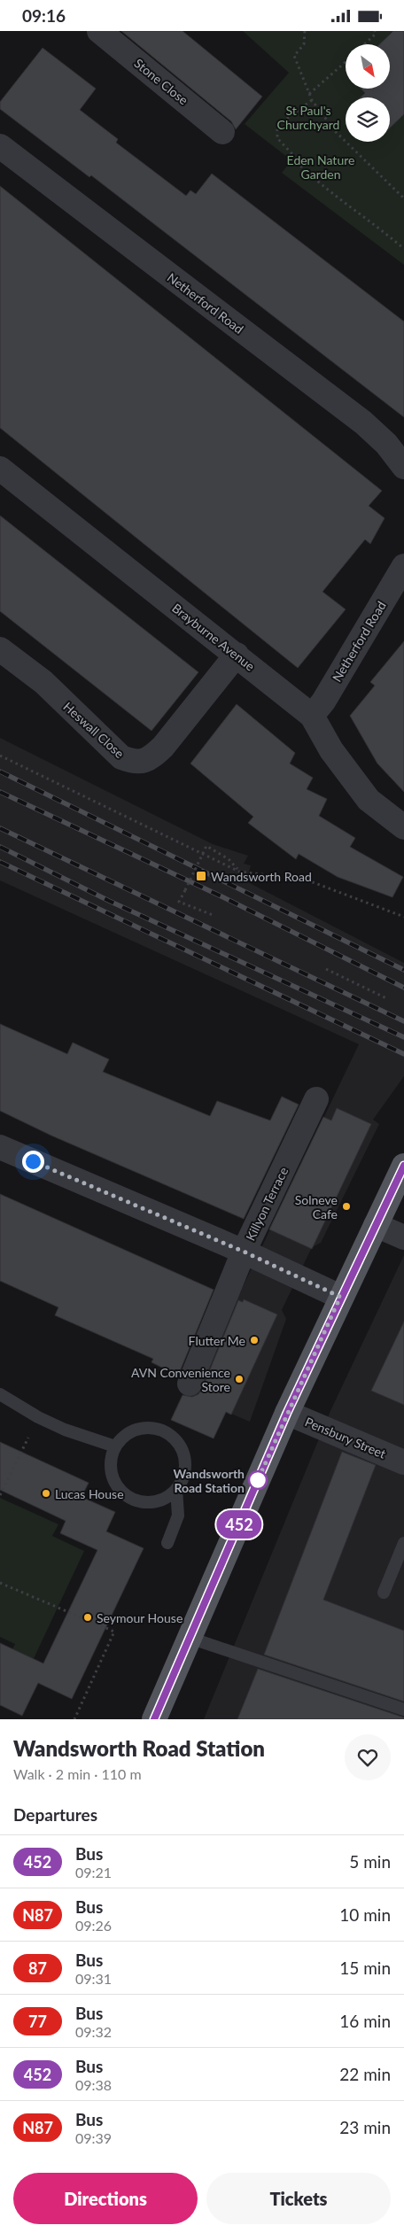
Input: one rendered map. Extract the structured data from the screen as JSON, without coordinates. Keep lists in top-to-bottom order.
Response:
{
  "streets": {
    "street": [
      "Stone Close",
      "Netherford Road",
      "Brayburne Avenue",
      "Heswall Close",
      "Killyon Terrace",
      "Pensbury Street"
    ]
  },
  "crossings": [
    ["Netherford Road", "Brayburne Avenue"],
    ["Brayburne Avenue", "Heswall Close"]
  ],
  "parks": ["St Paul's Churchyard", "Eden Nature Garden"],
  "places": {
    "transit": ["Wandsworth Road"],
    "other": [
      "Solneve Cafe",
      "Flutter Me",
      "AVN Convenience Store",
      "Wandsworth Road Station",
      "Lucas House",
      "Seymour House"
    ]
  },
  "lines": ["bus line 452"],
  "north": "bottom right",
  "page": {
    "status": "09:16",
    "on_map": "452",
    "heading": [
      ["Wandsworth Road Station", "Walk · 2 min · 110 m"],
      "Departures"
    ],
    "list": [
      {
        "mark": "452",
        "name": "Bus",
        "note": "09:21",
        "value": "5 min"
      },
      {
        "mark": "N87",
        "name": "Bus",
        "note": "09:26",
        "value": "10 min"
      },
      {
        "mark": "87",
        "name": "Bus",
        "note": "09:31",
        "value": "15 min"
      },
      {
        "mark": "77",
        "name": "Bus",
        "note": "09:32",
        "value": "16 min"
      },
      {
        "mark": "452",
        "name": "Bus",
        "note": "09:38",
        "value": "22 min"
      },
      {
        "mark": "N87",
        "name": "Bus",
        "note": "09:39",
        "value": "23 min"
      }
    ],
    "buttons": ["Directions", "Tickets"]
  }
}
